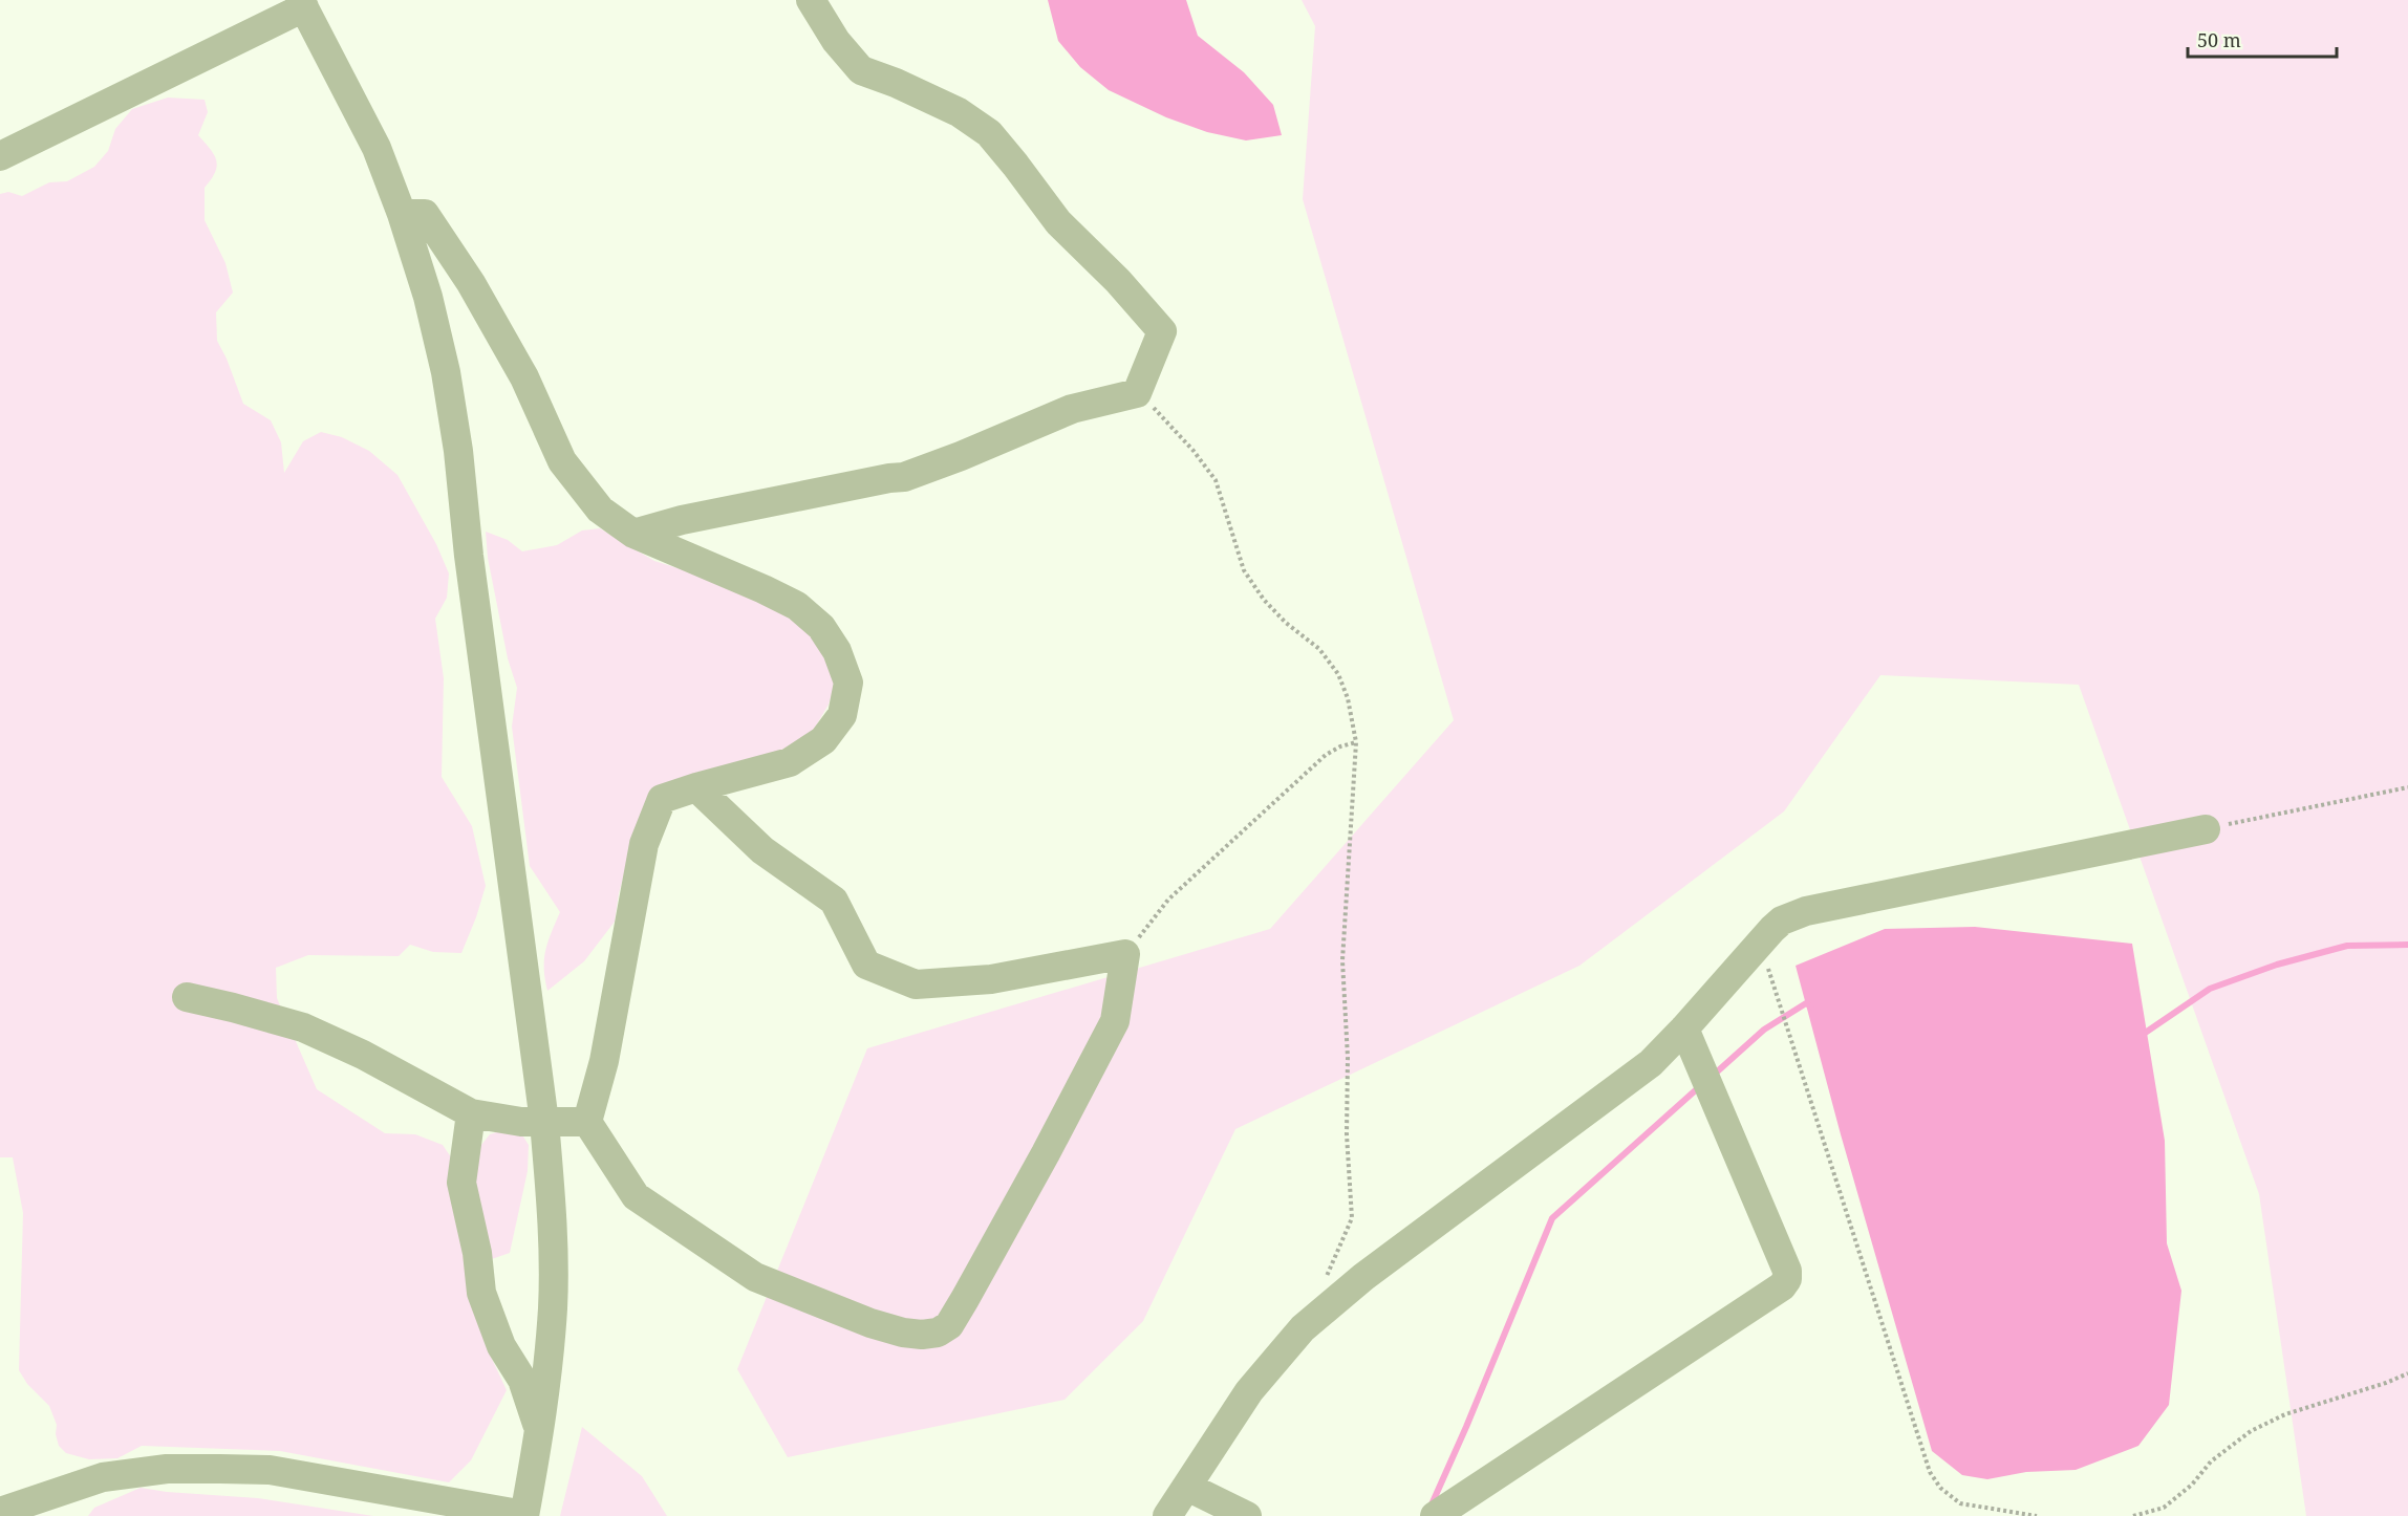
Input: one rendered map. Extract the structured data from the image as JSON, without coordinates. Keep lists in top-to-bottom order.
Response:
{
  "scale_bar": "50 m"
}
